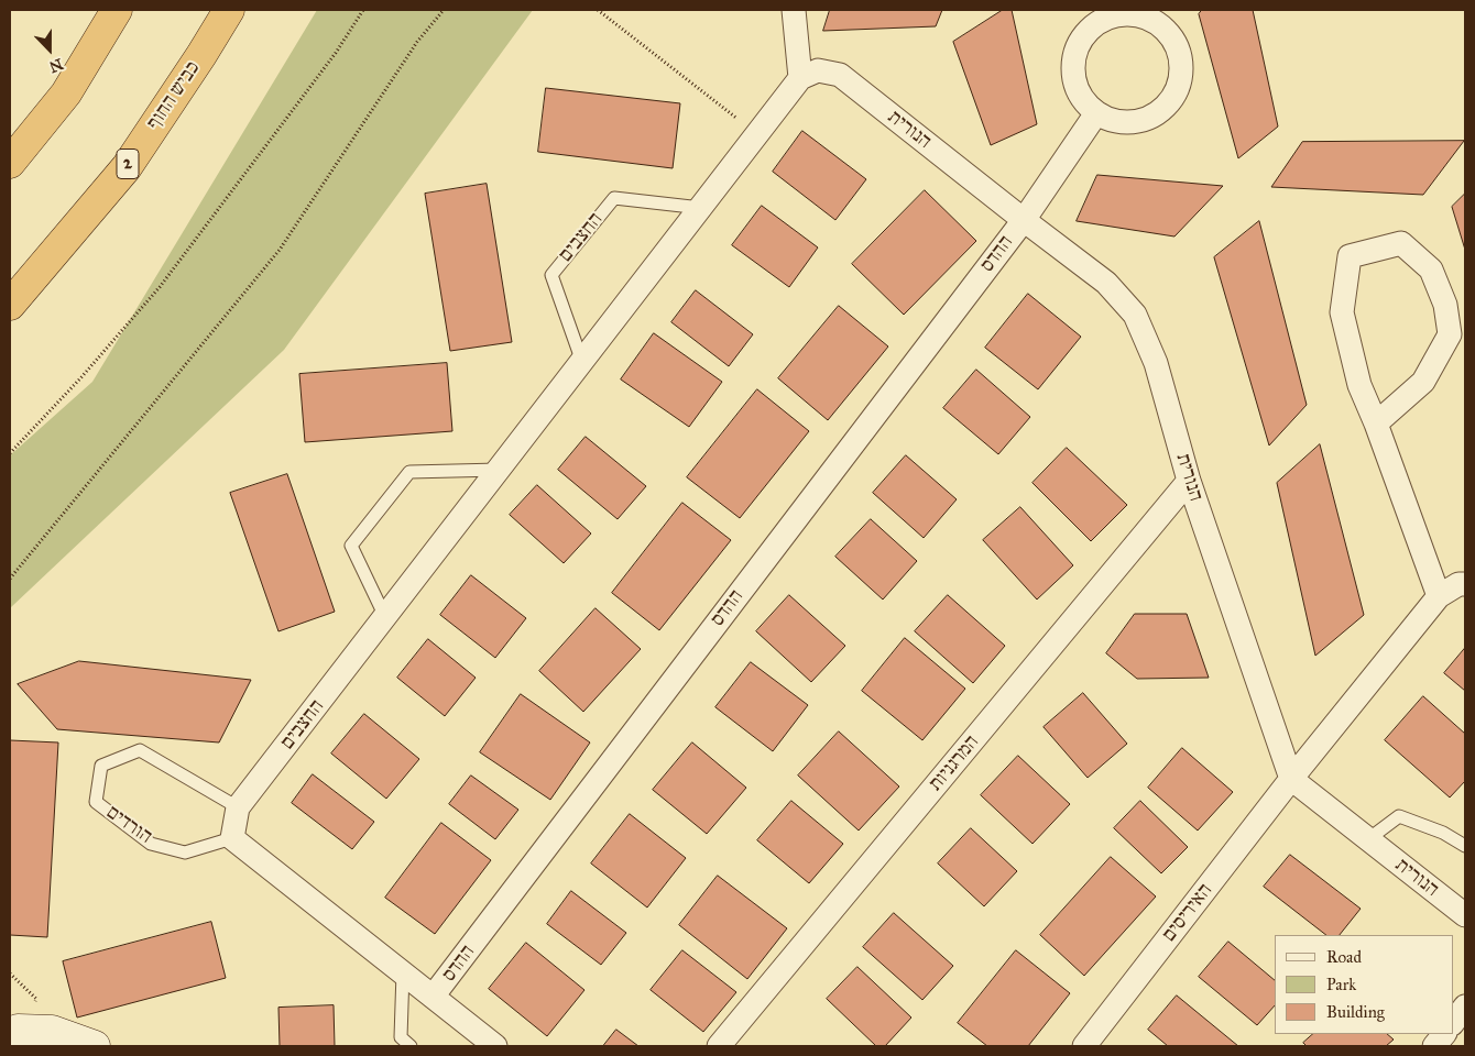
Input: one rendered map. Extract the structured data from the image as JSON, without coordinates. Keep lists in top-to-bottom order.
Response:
{
  "streets": {
    "highway": ["כביש החוף", "2"],
    "street": [
      "הנורית",
      "החצבים",
      "ההדס",
      "המרגניות",
      "האיריסים"
    ],
    "lane": ["הורדים"]
  },
  "crossings": [
    ["הנורית", "החצבים"],
    ["הנורית", "ההדס"],
    ["הנורית", "המרגניות"],
    ["הנורית", "האיריסים"],
    ["החצבים", "הורדים"]
  ],
  "legend": ["Road", "Park", "Building"],
  "north": "bottom"
}
